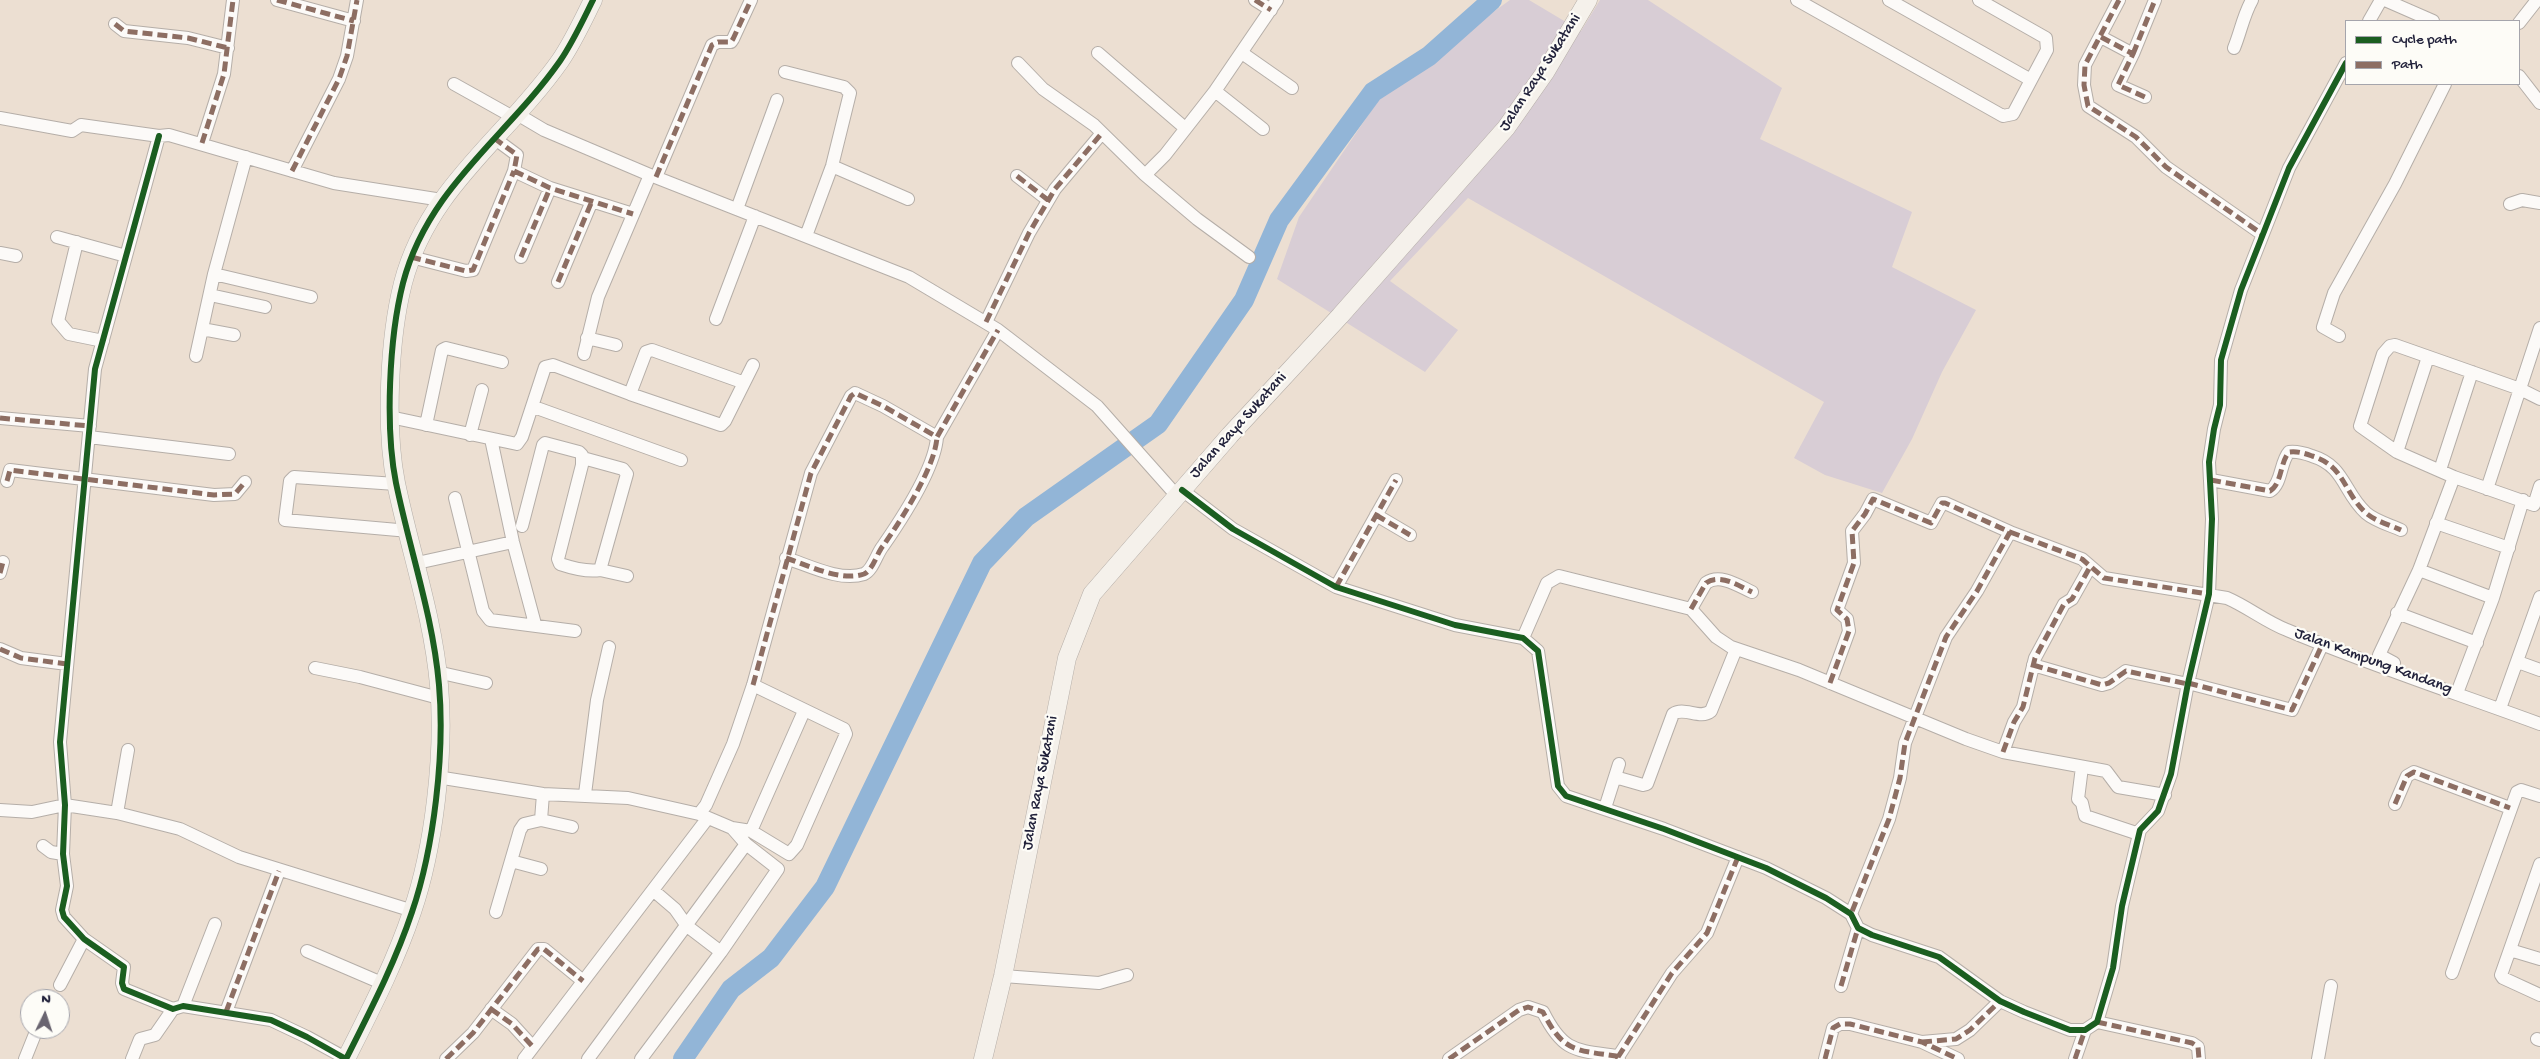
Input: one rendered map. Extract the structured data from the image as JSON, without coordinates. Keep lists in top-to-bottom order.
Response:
{
  "streets": {
    "main road": ["Jalan Raya Sukatani"],
    "street": ["Jalan Kampung Kandang"]
  },
  "legend": ["Cycle path", "Path"],
  "north": "top"
}
